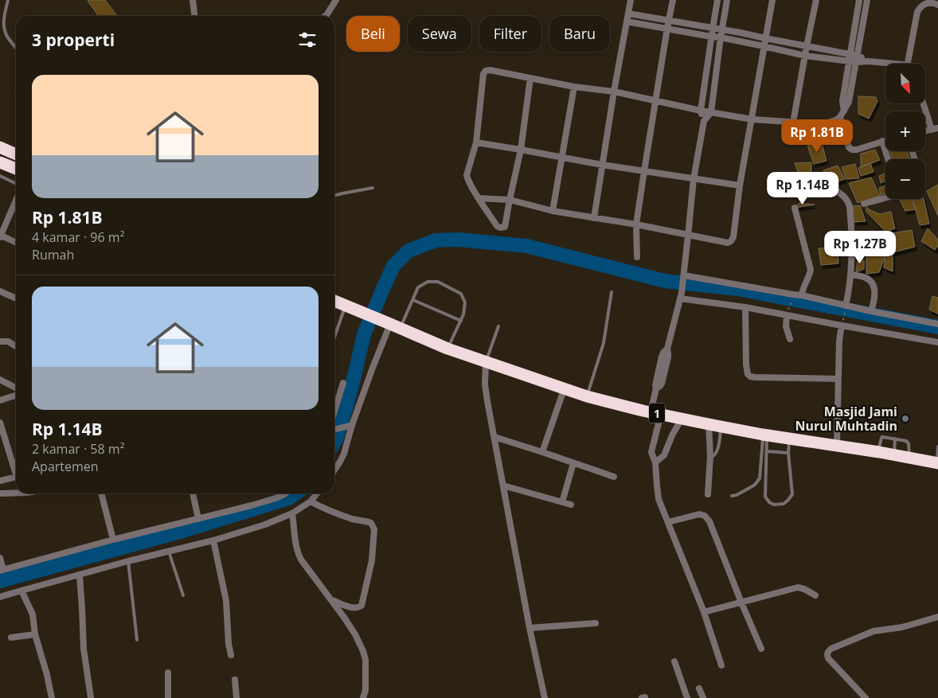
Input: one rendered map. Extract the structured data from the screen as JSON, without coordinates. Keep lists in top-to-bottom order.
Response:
{
  "streets": {
    "highway": ["1"]
  },
  "places": ["Masjid Jami Nurul Muhtadin"],
  "north": "bottom right",
  "page": {
    "chip": [
      "Beli",
      "Sewa",
      "Filter",
      "Baru"
    ],
    "heading": "3 properti",
    "map_buttons": ["+", "−"],
    "list": [
      {
        "name": "Rp 1.81B",
        "note": "4 kamar · 96 m² · Rumah"
      },
      {
        "name": "Rp 1.14B",
        "note": "2 kamar · 58 m² · Apartemen"
      }
    ],
    "price": ["Rp 1.81B", "Rp 1.14B", "Rp 1.27B"]
  }
}
